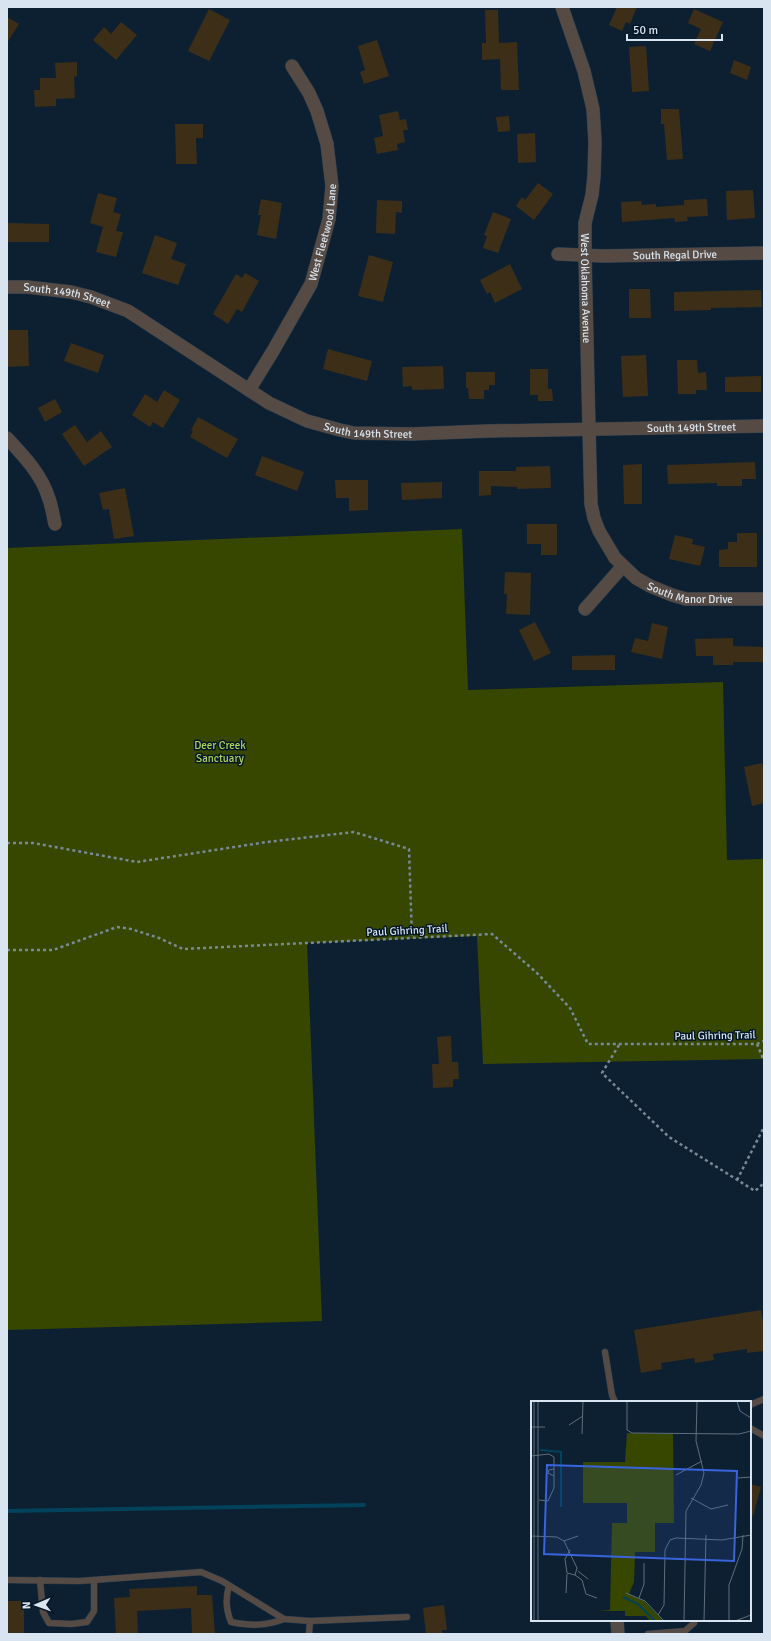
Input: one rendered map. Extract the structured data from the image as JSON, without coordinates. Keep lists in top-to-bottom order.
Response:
{
  "streets": {
    "street": [
      "West Fleetwood Lane",
      "South Regal Drive",
      "West Oklahoma Avenue",
      "South 149th Street",
      "South Manor Drive"
    ],
    "path": ["Paul Gihring Trail"]
  },
  "crossings": [
    ["West Fleetwood Lane", "South 149th Street"],
    ["South Regal Drive", "West Oklahoma Avenue"],
    ["West Oklahoma Avenue", "South 149th Street"],
    ["West Oklahoma Avenue", "South Manor Drive"]
  ],
  "parks": ["Deer Creek Sanctuary"],
  "scale_bar": "50 m",
  "north": "left"
}
